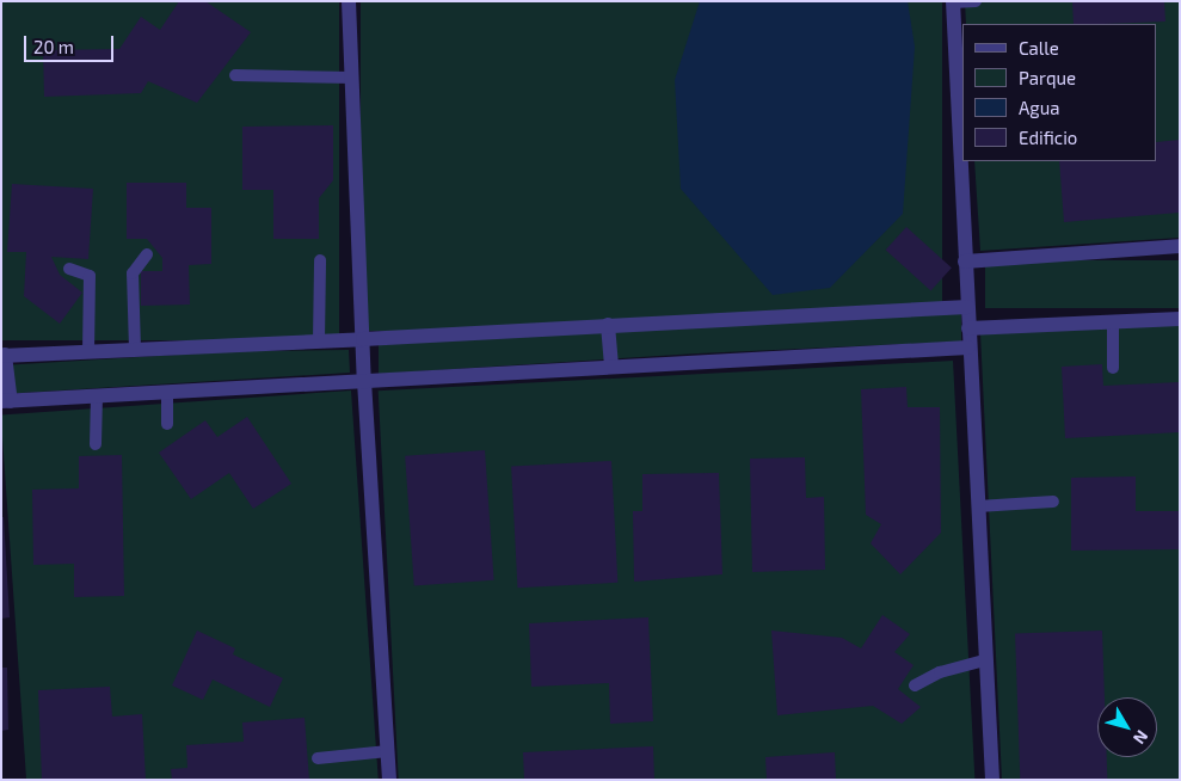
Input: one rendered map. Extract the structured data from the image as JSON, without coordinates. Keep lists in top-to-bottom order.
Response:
{
  "legend": [
    "Calle",
    "Parque",
    "Agua",
    "Edificio"
  ],
  "scale_bar": "20 m",
  "north": "bottom right"
}
